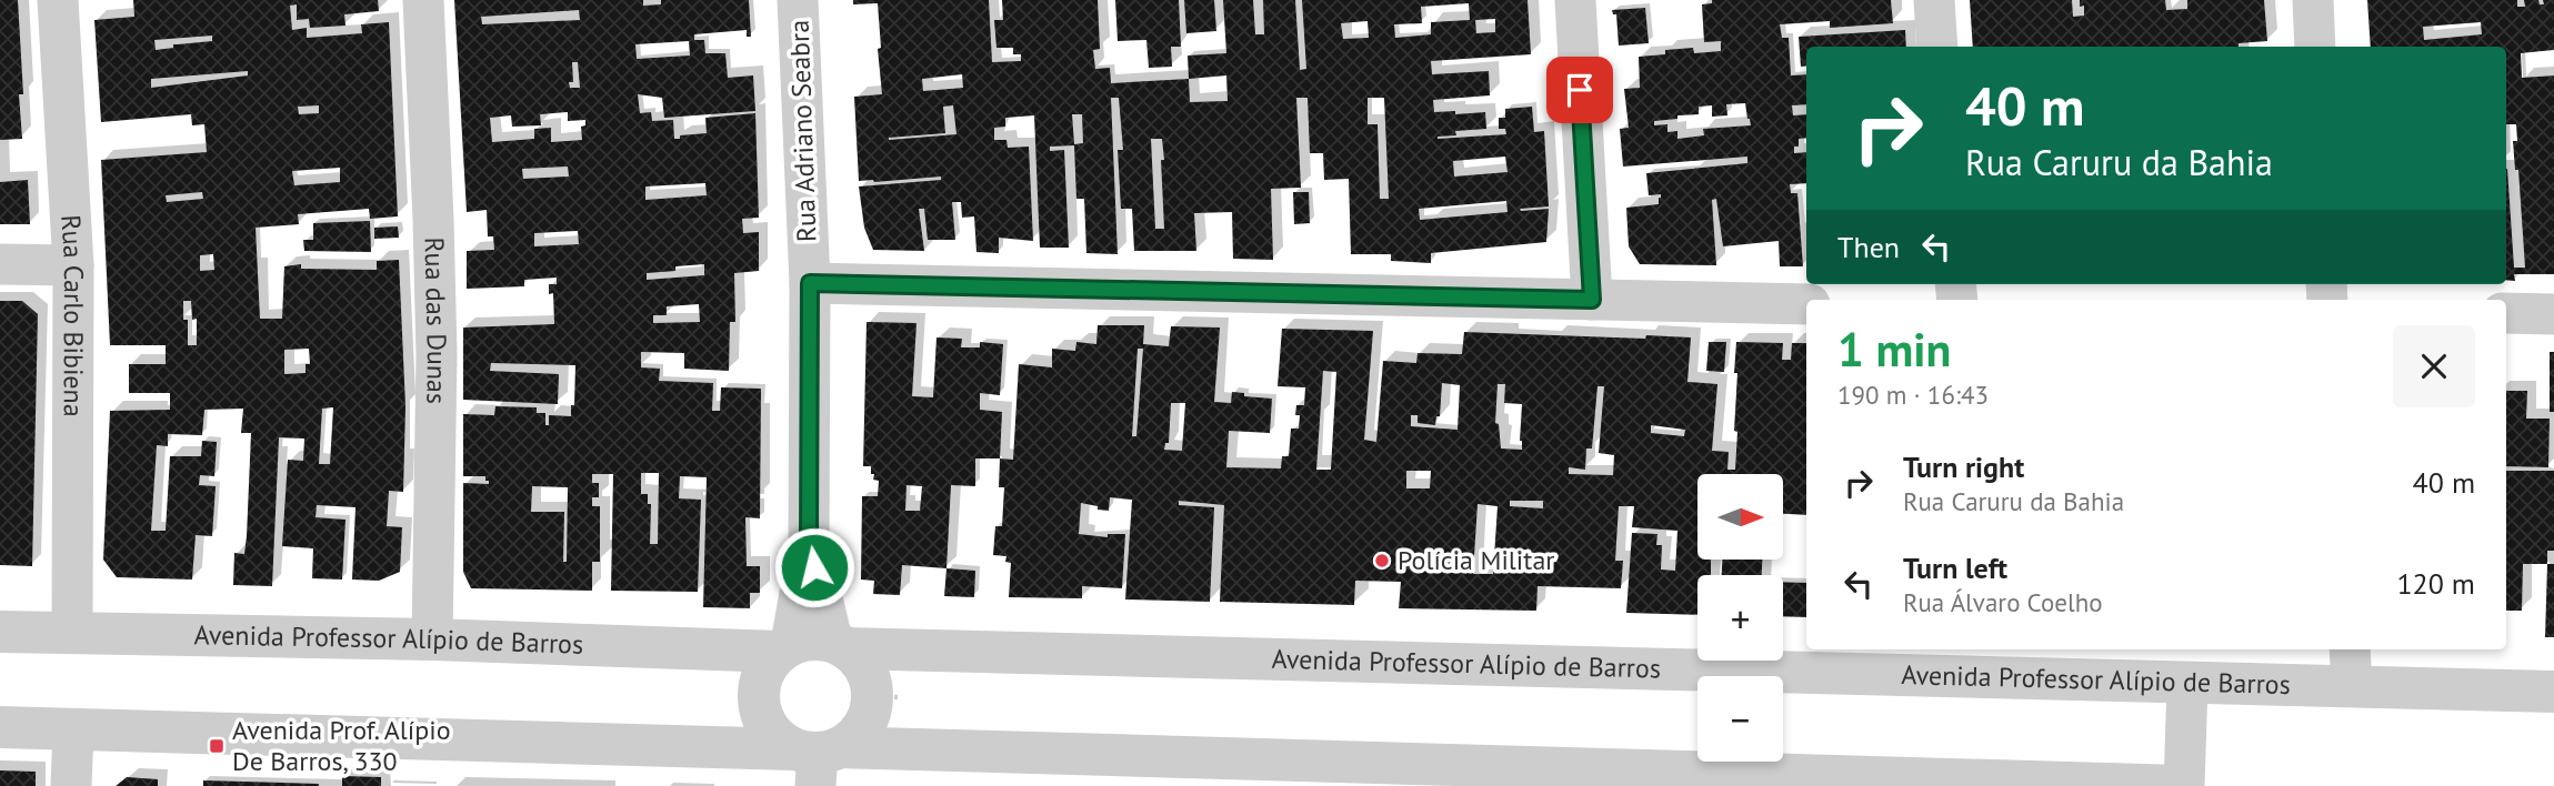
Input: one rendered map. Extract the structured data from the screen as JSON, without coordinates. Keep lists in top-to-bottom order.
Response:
{
  "streets": {
    "street": [
      "Rua Adriano Seabra",
      "Rua Carlo Bibiena",
      "Rua das Dunas",
      "Avenida Professor Alípio de Barros"
    ]
  },
  "crossings": [
    ["Rua Adriano Seabra", "Avenida Professor Alípio de Barros"],
    ["Rua Carlo Bibiena", "Avenida Professor Alípio de Barros"],
    ["Rua das Dunas", "Avenida Professor Alípio de Barros"]
  ],
  "places": {
    "other": ["Polícia Militar"],
    "transit": ["Avenida Prof. Alípio De Barros, 330"]
  },
  "north": "right",
  "page": {
    "turn": ["40 m", "Rua Caruru da Bahia"],
    "then": "Then",
    "heading": ["1 min", "190 m · 16:43"],
    "list": [
      {
        "name": "Turn right",
        "note": "Rua Caruru da Bahia",
        "value": "40 m"
      },
      {
        "name": "Turn left",
        "note": "Rua Álvaro Coelho",
        "value": "120 m"
      }
    ],
    "map_buttons": ["+", "−"]
  }
}
